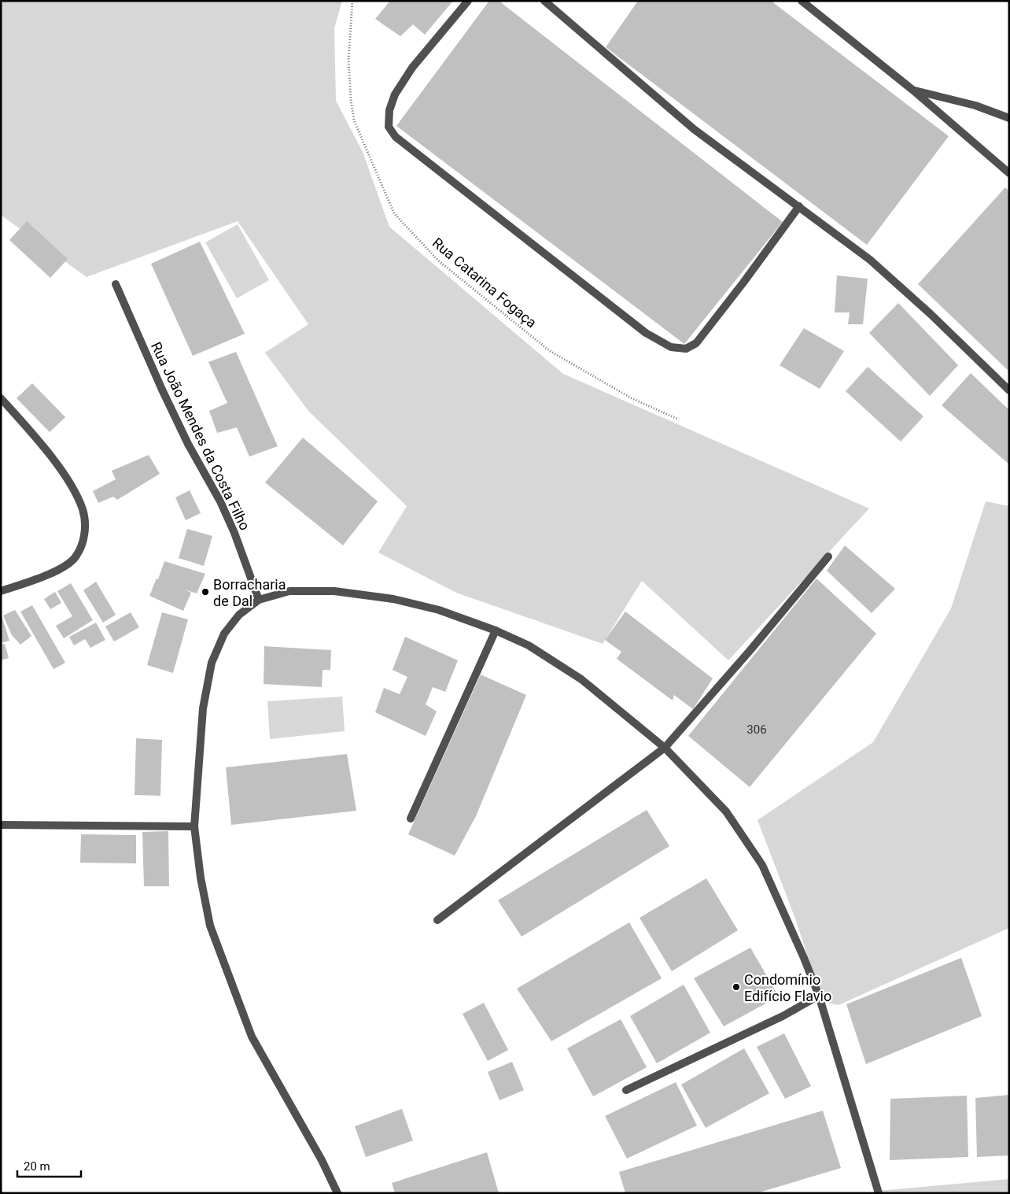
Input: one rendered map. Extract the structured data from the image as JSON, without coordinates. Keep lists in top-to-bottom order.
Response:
{
  "streets": {
    "street": ["Rua João Mendes da Costa Filho"],
    "path": ["Rua Catarina Fogaça"]
  },
  "places": ["Borracharia de Dal", "Condomínio Edifício Flavio"],
  "house_numbers": ["306"],
  "scale_bar": "20 m"
}
